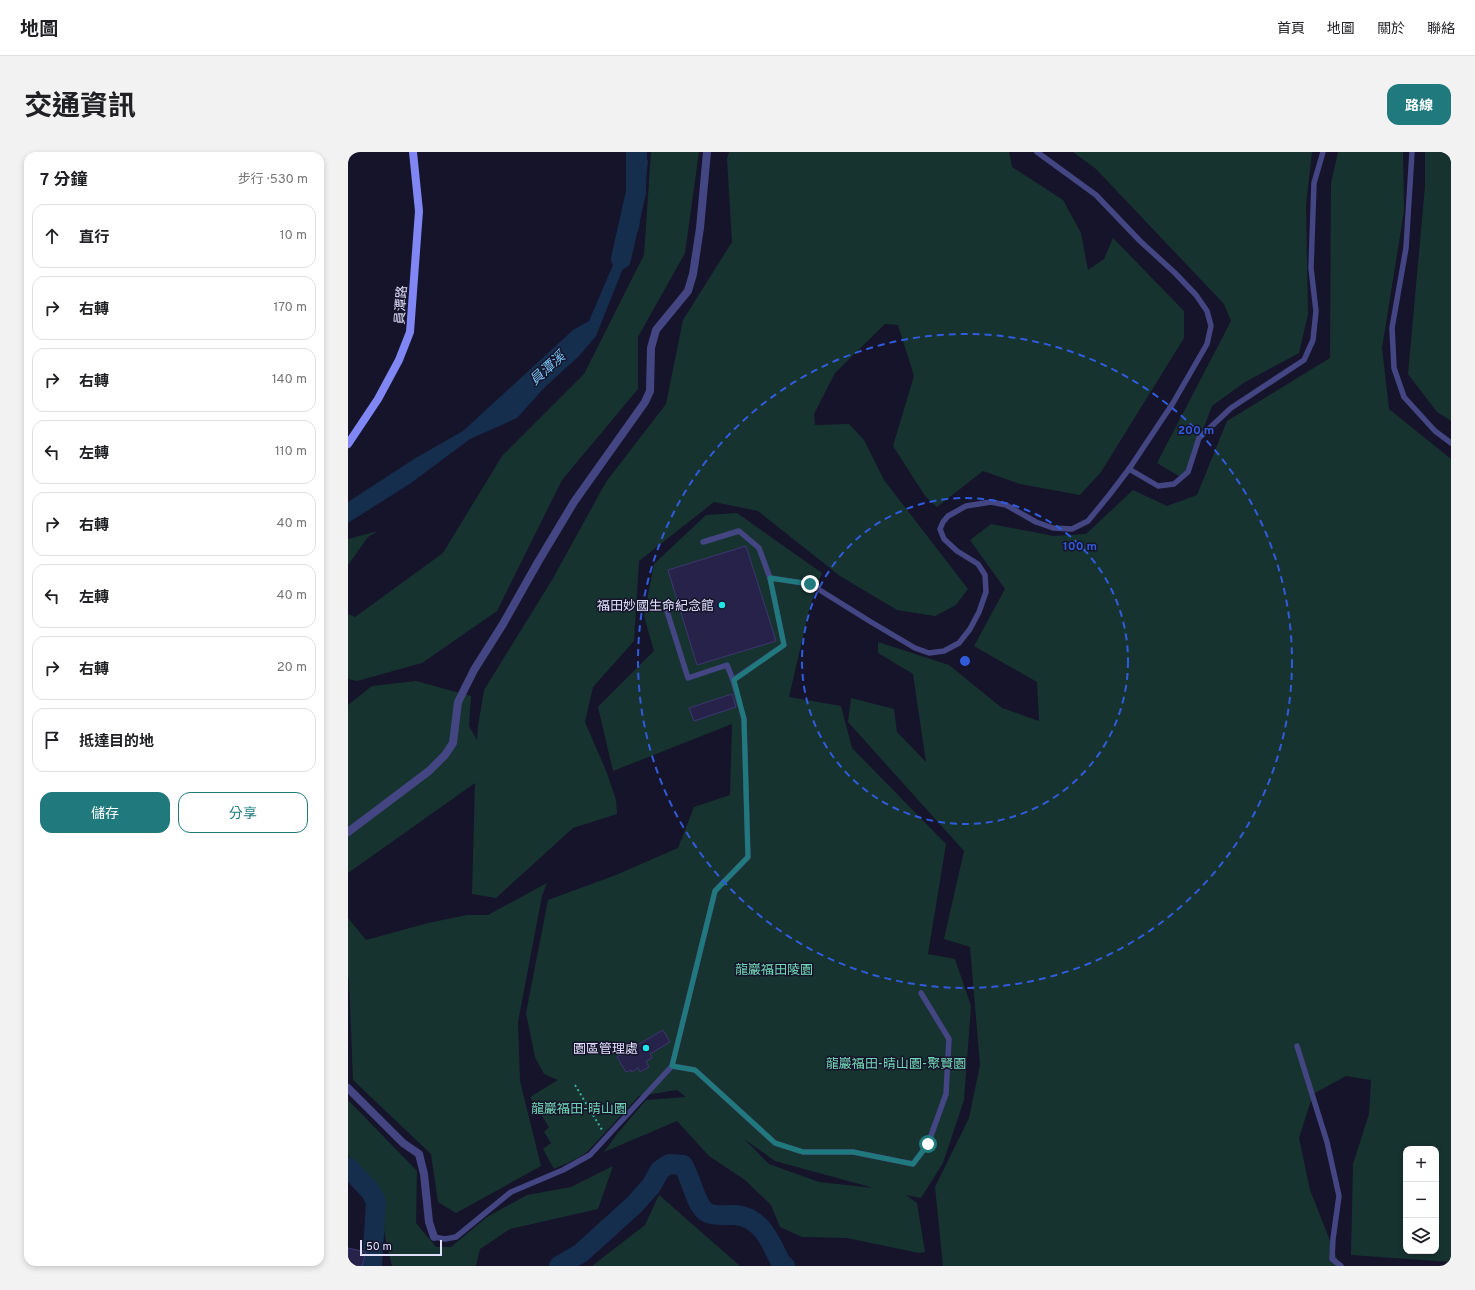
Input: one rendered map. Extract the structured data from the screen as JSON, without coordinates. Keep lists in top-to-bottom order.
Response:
{
  "streets": {
    "street": ["員潭路"]
  },
  "water": ["員潭溪"],
  "parks": ["龍巖福田陵園", "龍巖福田-晴山園-聚賢園", "龍巖福田-晴山園"],
  "places": ["福田妙國生命紀念館", "園區管理處"],
  "scale_bar": "50 m",
  "page": {
    "header": "地圖",
    "nav": [
      "首頁",
      "地圖",
      "關於",
      "聯絡"
    ],
    "title": "交通資訊",
    "buttons": [
      "路線",
      ["儲存", "分享"]
    ],
    "heading": ["7 分鐘", "步行 · 530 m"],
    "list": [
      ["直行", "10 m"],
      ["右轉", "170 m"],
      ["右轉", "140 m"],
      ["左轉", "110 m"],
      ["右轉", "40 m"],
      ["左轉", "40 m"],
      ["右轉", "20 m"],
      "抵達目的地"
    ],
    "map_buttons": ["+", "−"],
    "scale": "50 m"
  },
  "rings": ["200 m", "100 m"]
}
